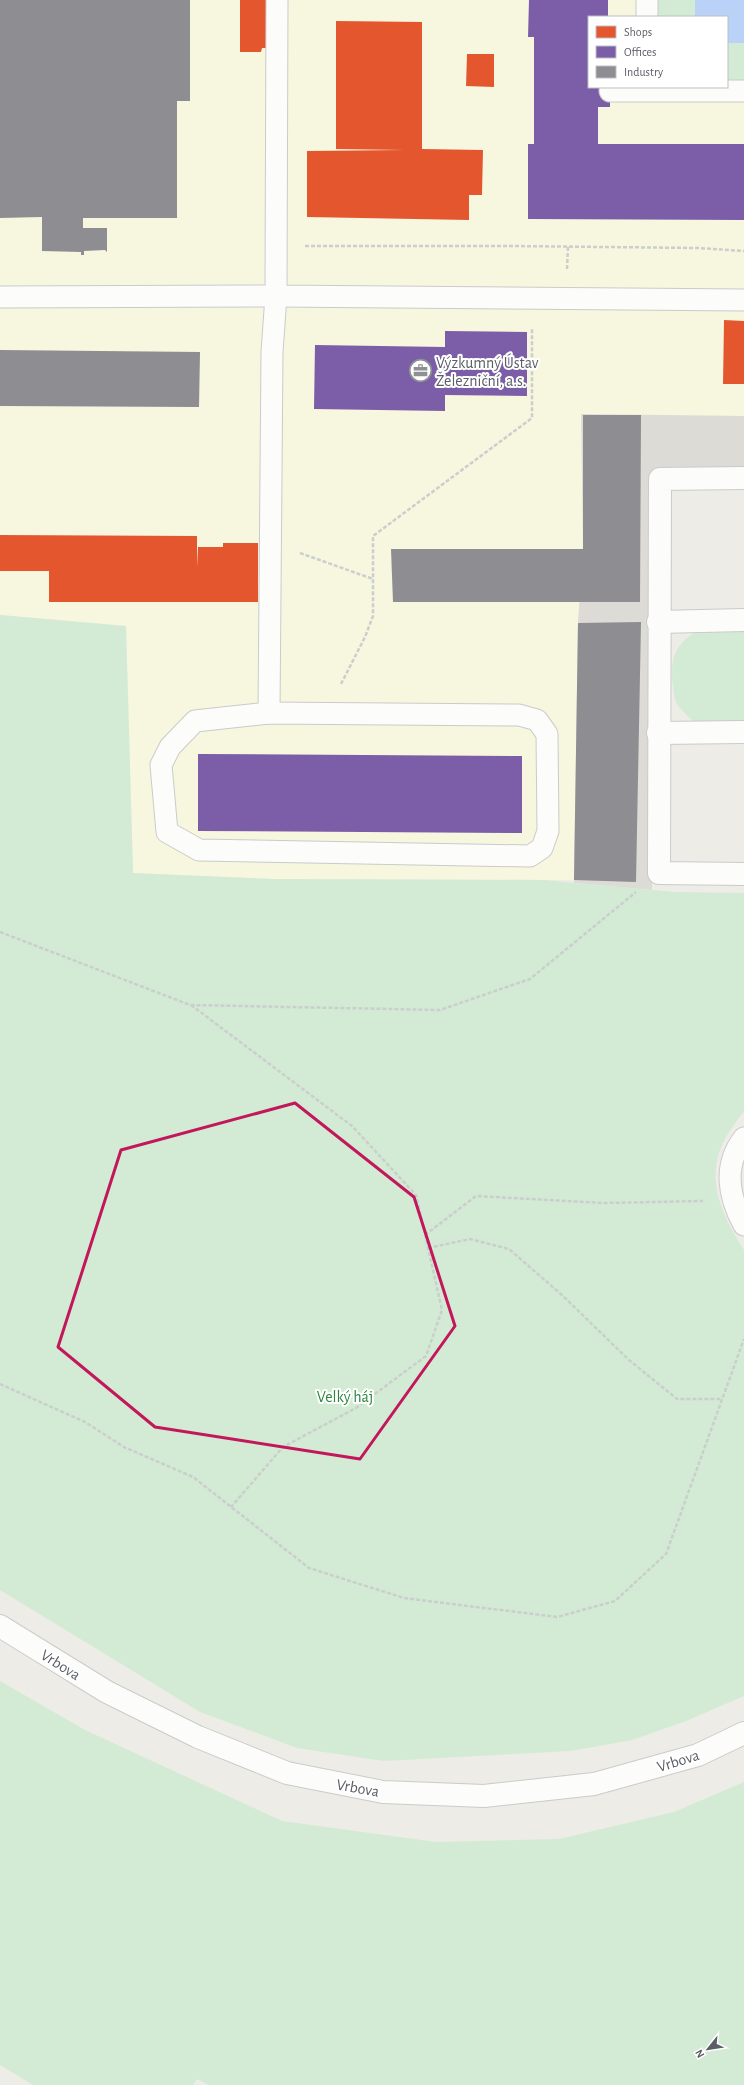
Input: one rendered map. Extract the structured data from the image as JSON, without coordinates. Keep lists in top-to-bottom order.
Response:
{
  "streets": {
    "main road": ["Vrbova"]
  },
  "parks": ["Velký háj"],
  "places": {
    "office": ["Výzkumný Ústav Železniční, a.s."]
  },
  "legend": ["Shops", "Offices", "Industry"],
  "north": "bottom left"
}
